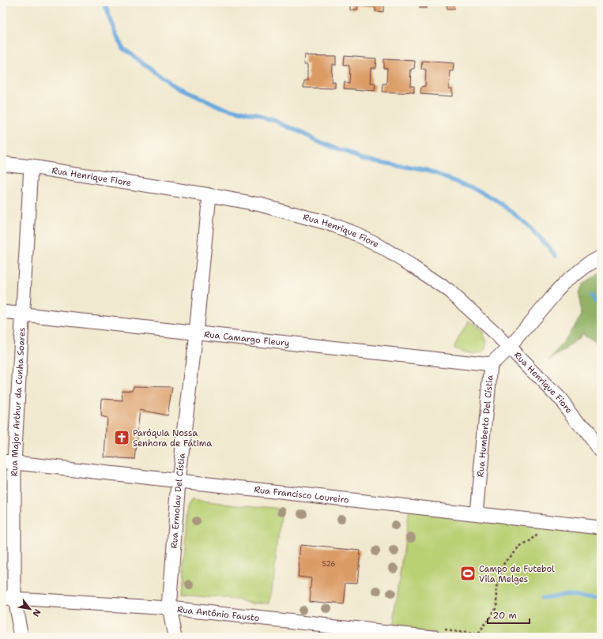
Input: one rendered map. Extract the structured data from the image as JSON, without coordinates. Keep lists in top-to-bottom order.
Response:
{
  "streets": {
    "street": [
      "Rua Henrique Fiore",
      "Rua Camargo Fleury",
      "Rua Major Arthur da Cunha Soares",
      "Rua Humberto Del Cístia",
      "Rua Francisco Loureiro",
      "Rua Ermolau Del Cístia",
      "Rua Antônio Fausto"
    ]
  },
  "crossings": [
    ["Rua Henrique Fiore", "Rua Major Arthur da Cunha Soares"],
    ["Rua Henrique Fiore", "Rua Humberto Del Cístia"],
    ["Rua Henrique Fiore", "Rua Ermolau Del Cístia"],
    ["Rua Camargo Fleury", "Rua Major Arthur da Cunha Soares"],
    ["Rua Camargo Fleury", "Rua Humberto Del Cístia"],
    ["Rua Camargo Fleury", "Rua Ermolau Del Cístia"],
    ["Rua Major Arthur da Cunha Soares", "Rua Francisco Loureiro"],
    ["Rua Major Arthur da Cunha Soares", "Rua Antônio Fausto"],
    ["Rua Humberto Del Cístia", "Rua Francisco Loureiro"],
    ["Rua Francisco Loureiro", "Rua Ermolau Del Cístia"],
    ["Rua Ermolau Del Cístia", "Rua Antônio Fausto"]
  ],
  "places": {
    "church": ["Paróquia Nossa Senhora de Fátima"],
    "sports": ["Campo de Futebol Vila Melges"]
  },
  "house_numbers": ["526"],
  "scale_bar": "20 m",
  "north": "bottom right"
}
